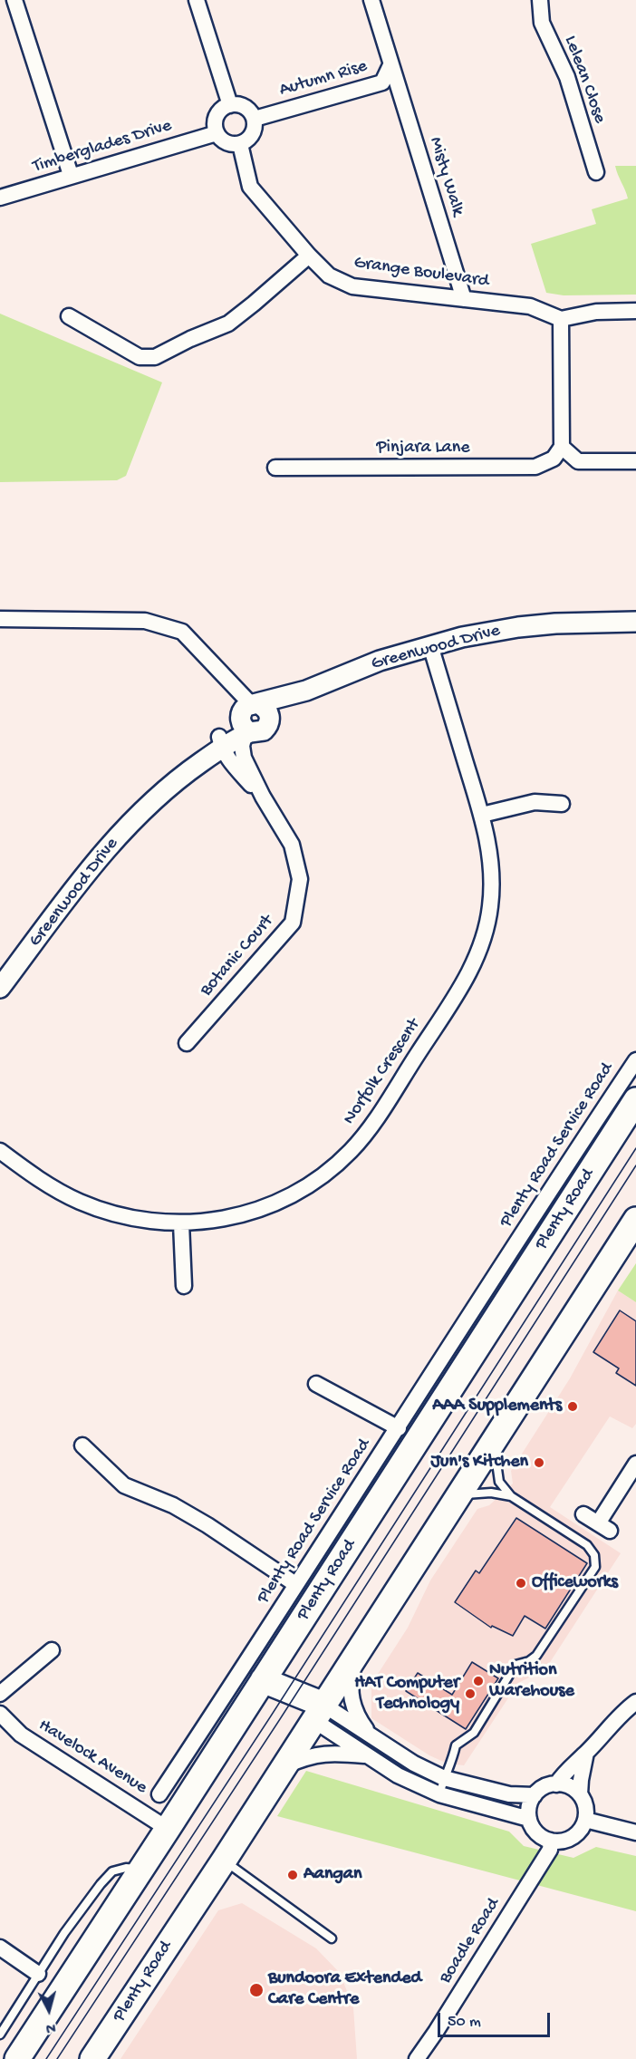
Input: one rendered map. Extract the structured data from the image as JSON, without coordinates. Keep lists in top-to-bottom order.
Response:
{
  "streets": {
    "highway": ["Plenty Road"],
    "street": [
      "Autumn Rise",
      "Lelean Close",
      "Timberglades Drive",
      "Misty Walk",
      "Grange Boulevard",
      "Pinjara Lane",
      "Greenwood Drive",
      "Botanic Court",
      "Norfolk Crescent",
      "Plenty Road Service Road",
      "Havelock Avenue",
      "Boadle Road"
    ]
  },
  "crossings": [
    ["Autumn Rise", "Timberglades Drive"],
    ["Autumn Rise", "Misty Walk"],
    ["Autumn Rise", "Grange Boulevard"],
    ["Timberglades Drive", "Grange Boulevard"],
    ["Misty Walk", "Grange Boulevard"],
    ["Greenwood Drive", "Botanic Court"],
    ["Greenwood Drive", "Norfolk Crescent"],
    ["Plenty Road Service Road", "Plenty Road"],
    ["Plenty Road", "Havelock Avenue"]
  ],
  "places": [
    "AAA Supplements",
    "Jun's Kitchen",
    "Officeworks",
    "Nutrition Warehouse",
    "HAT Computer Technology",
    "Aangan",
    "Bundoora Extended Care Centre"
  ],
  "scale_bar": "50 m",
  "north": "bottom"
}
